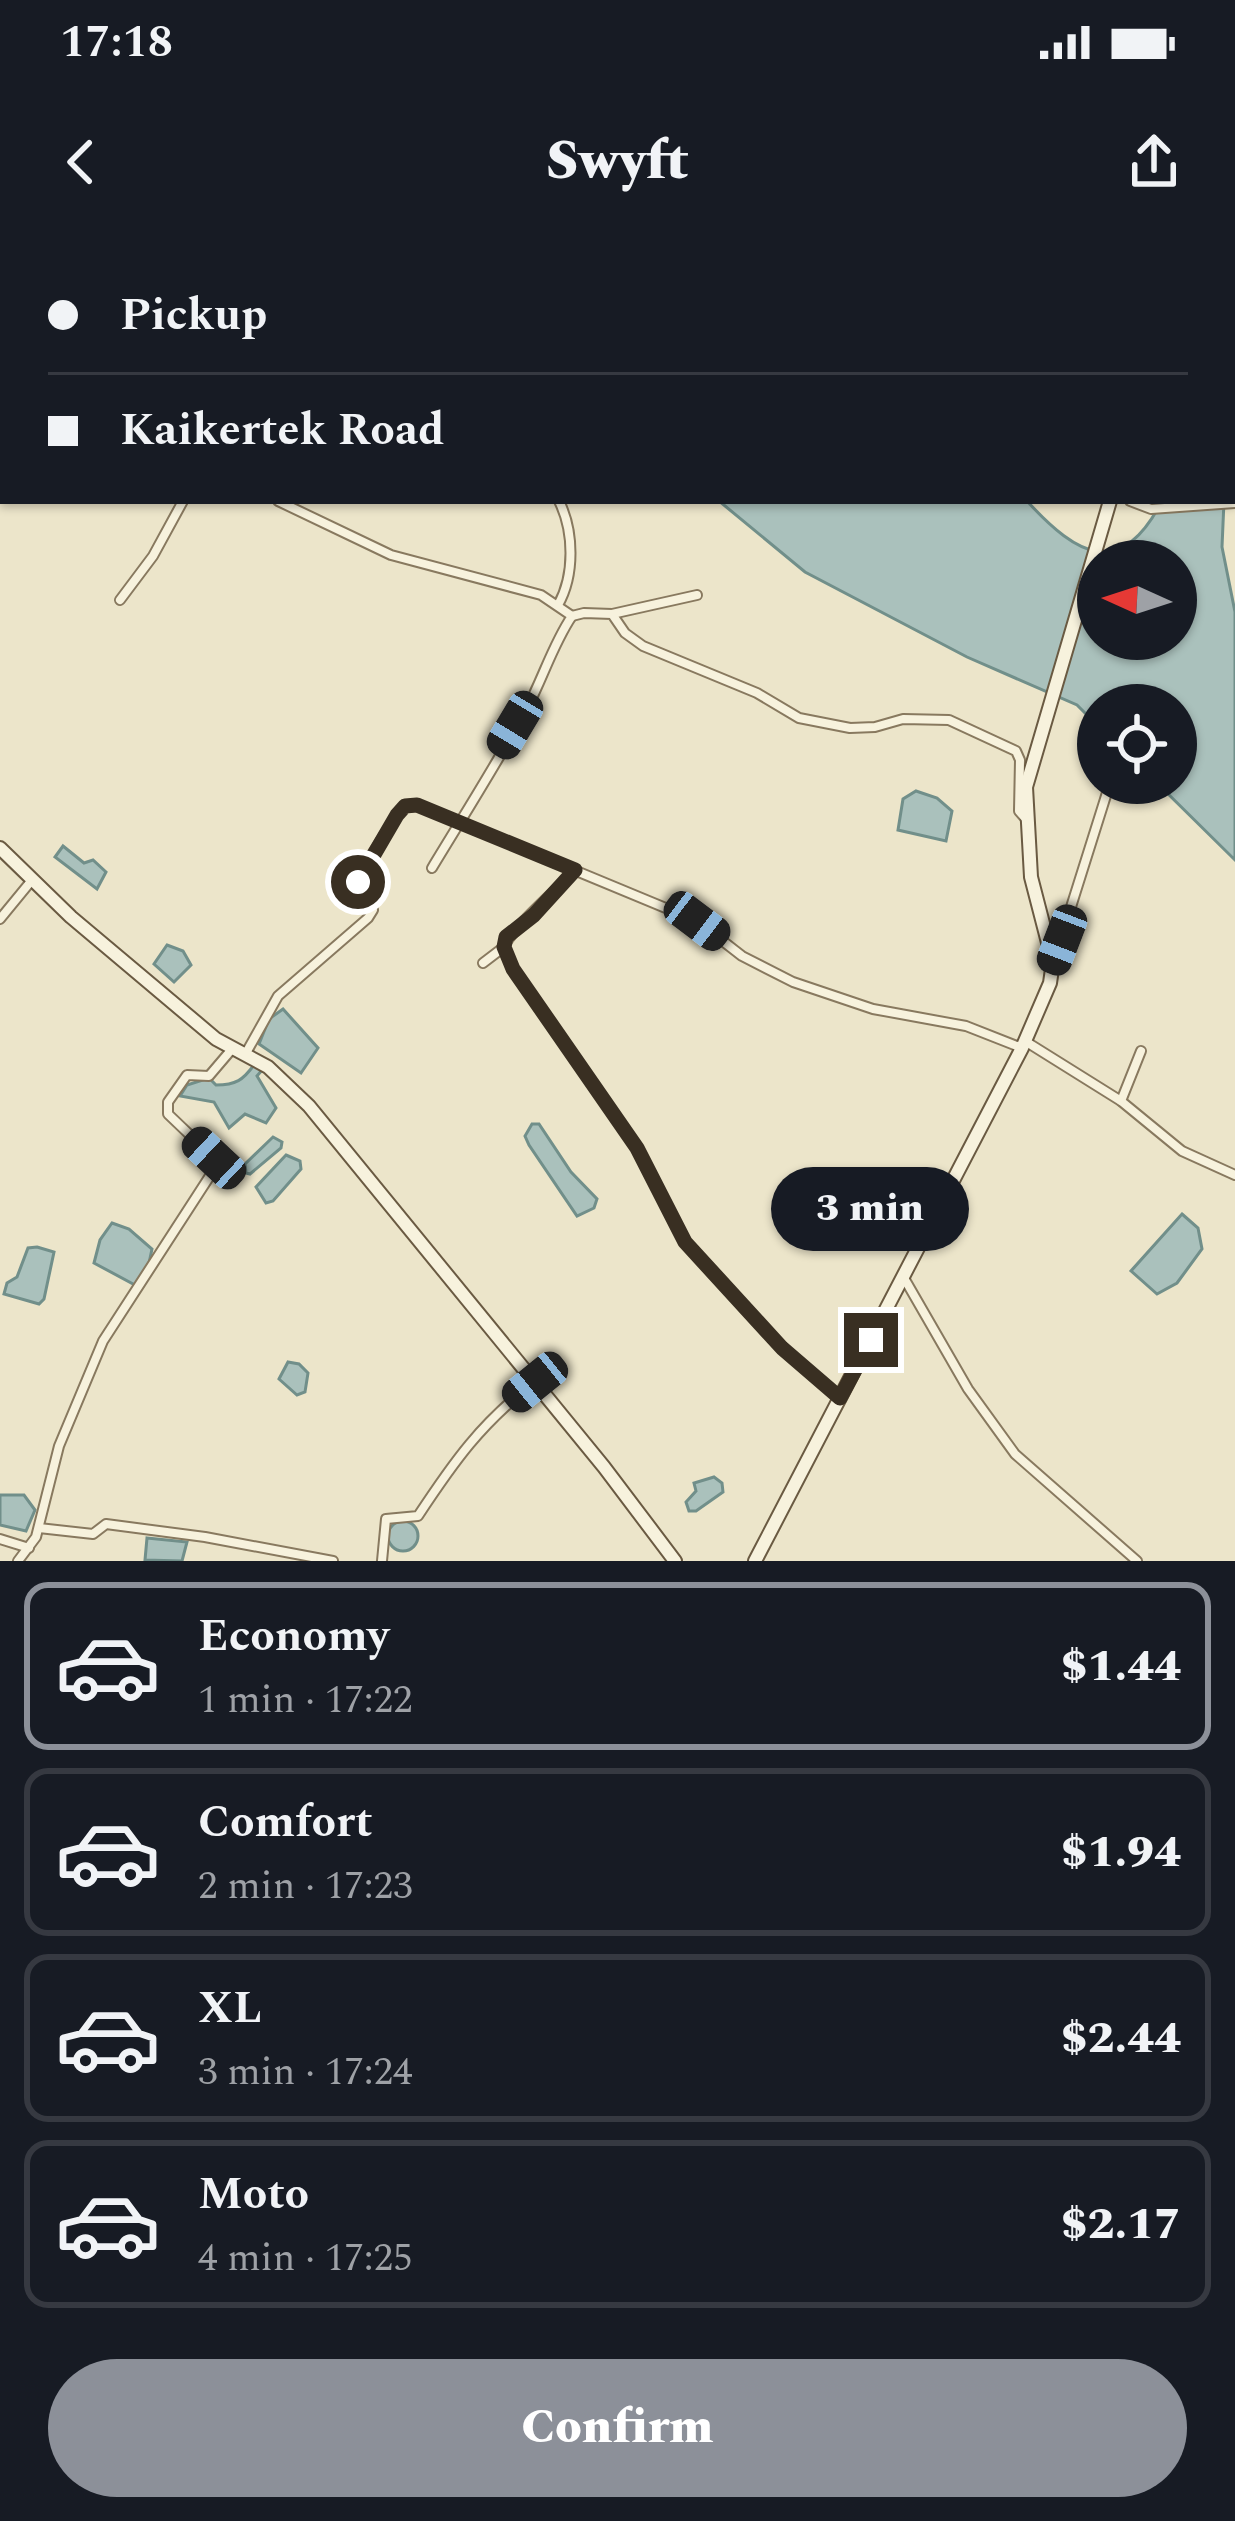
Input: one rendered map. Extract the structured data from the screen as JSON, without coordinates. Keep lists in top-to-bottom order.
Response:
{
  "north": "left",
  "page": {
    "status": "17:18",
    "header": "Swyft",
    "banner": ["Pickup", "Kaikertek Road"],
    "bubble": "3 min",
    "list": [
      {
        "name": "Economy",
        "note": "1 min · 17:22",
        "value": "$1.44"
      },
      {
        "name": "Comfort",
        "note": "2 min · 17:23",
        "value": "$1.94"
      },
      {
        "name": "XL",
        "note": "3 min · 17:24",
        "value": "$2.44"
      },
      {
        "name": "Moto",
        "note": "4 min · 17:25",
        "value": "$2.17"
      }
    ],
    "buttons": "Confirm"
  }
}
